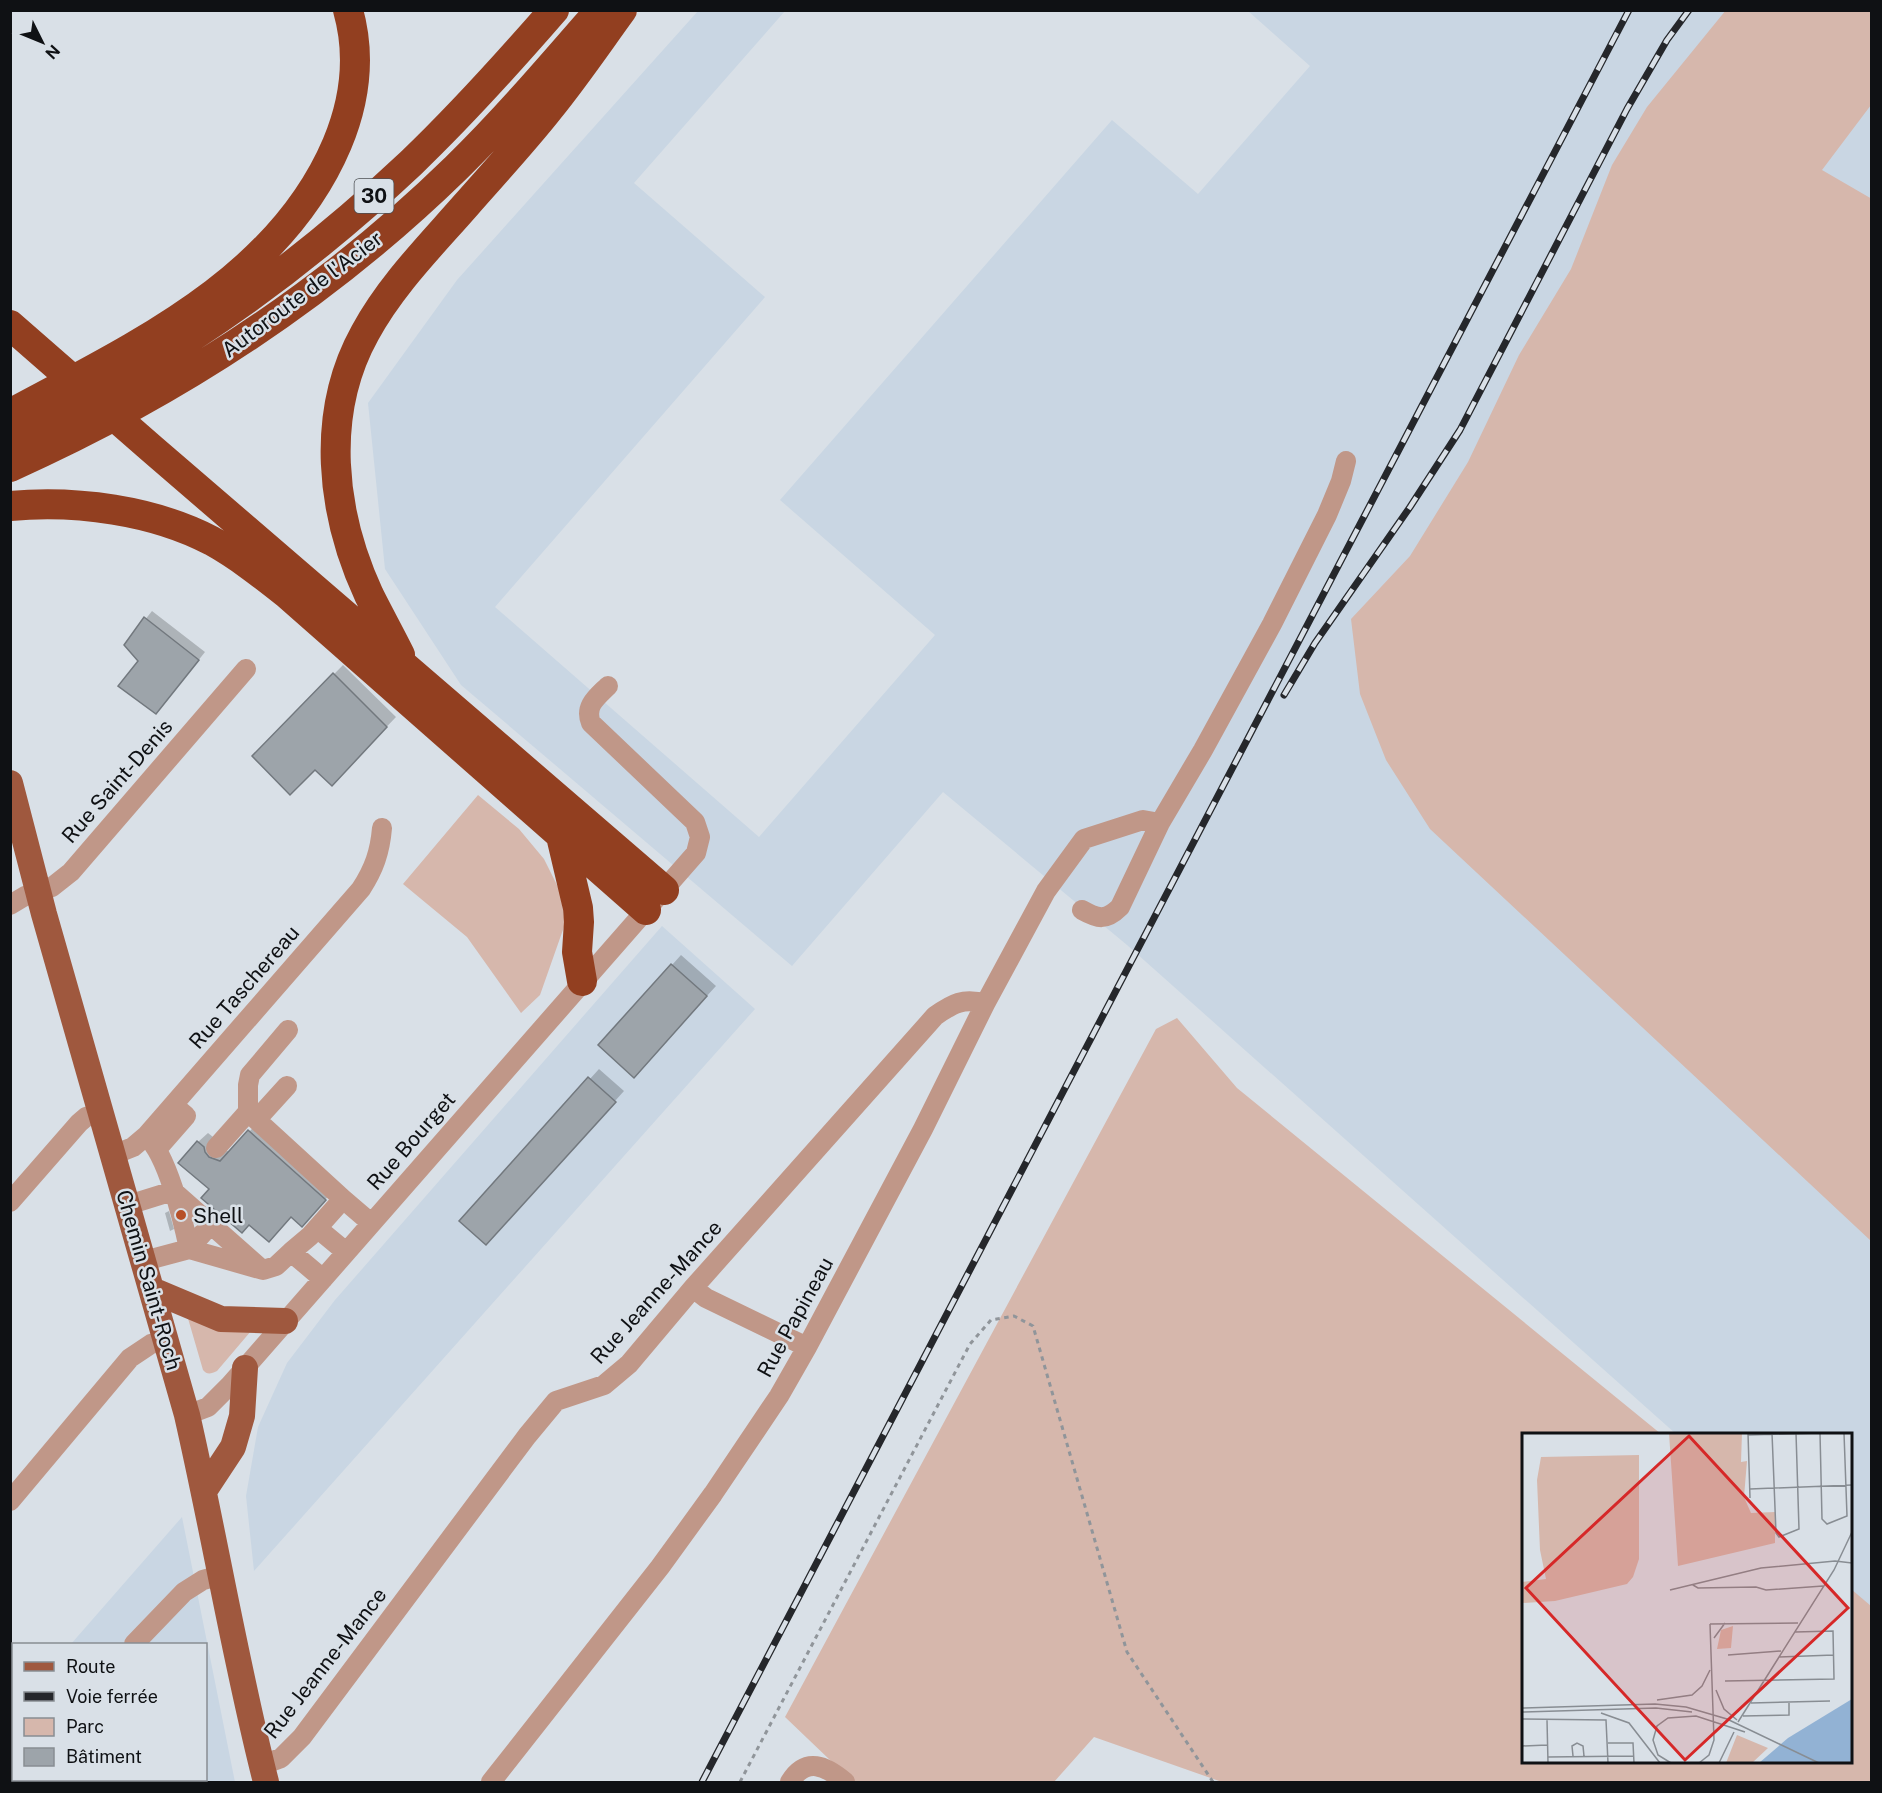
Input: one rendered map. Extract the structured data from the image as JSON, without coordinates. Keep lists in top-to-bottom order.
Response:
{
  "streets": {
    "highway": ["30", "Autoroute de l'Acier"],
    "main road": ["Chemin Saint-Roch"],
    "street": [
      "Rue Saint-Denis",
      "Rue Taschereau",
      "Rue Bourget",
      "Rue Jeanne-Mance",
      "Rue Papineau"
    ]
  },
  "crossings": [
    ["Rue Saint-Denis", "Chemin Saint-Roch"],
    ["Rue Taschereau", "Chemin Saint-Roch"],
    ["Rue Bourget", "Chemin Saint-Roch"],
    ["Chemin Saint-Roch", "Rue Jeanne-Mance"],
    ["Rue Jeanne-Mance", "Rue Papineau"]
  ],
  "places": ["Shell"],
  "legend": [
    "Route",
    "Voie ferrée",
    "Parc",
    "Bâtiment"
  ],
  "north": "bottom right"
}
